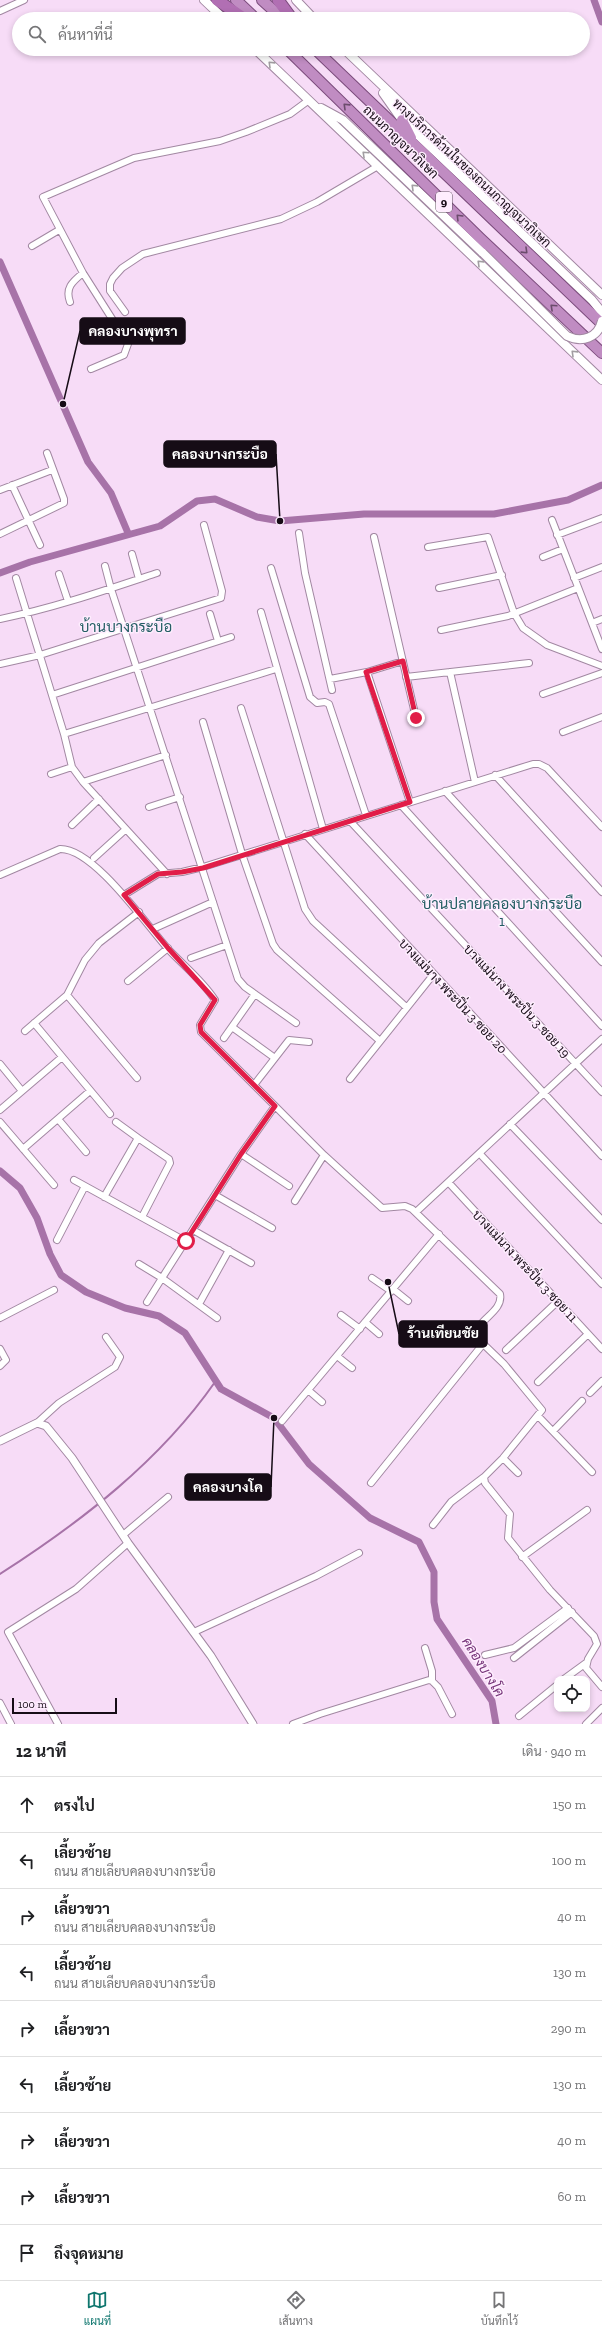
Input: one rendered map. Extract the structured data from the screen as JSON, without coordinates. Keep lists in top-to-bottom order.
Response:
{
  "streets": {
    "highway": ["ถนนกาญจนาภิเษก", "9"],
    "main road": ["ทางบริการด้านในของถนนกาญจนาภิเษก"],
    "street": ["บางแม่นาง พระปิ่น 3 ซอย 20", "บางแม่นาง พระปิ่น 3 ซอย 19", "บางแม่นาง พระปิ่น 3 ซอย 11"]
  },
  "districts": ["บ้านบางกระบือ", "บ้านปลายคลองบางกระบือ 1"],
  "water": ["คลองบางโค"],
  "places": [
    "คลองบางพุทรา",
    "คลองบางกระบือ",
    "ร้านเทียนชัย",
    "คลองบางโค"
  ],
  "scale_bar": "100 m",
  "page": {
    "search": "ค้นหาที่นี่",
    "scale": "100 m",
    "heading": ["12 นาที", "เดิน · 940 m"],
    "list": [
      ["ตรงไป", "150 m"],
      ["เลี้ยวซ้าย", "ถนน สายเลียบคลองบางกระบือ", "100 m"],
      ["เลี้ยวขวา", "ถนน สายเลียบคลองบางกระบือ", "40 m"],
      ["เลี้ยวซ้าย", "ถนน สายเลียบคลองบางกระบือ", "130 m"],
      ["เลี้ยวขวา", "290 m"],
      ["เลี้ยวซ้าย", "130 m"],
      ["เลี้ยวขวา", "40 m"],
      ["เลี้ยวขวา", "60 m"],
      "ถึงจุดหมาย"
    ],
    "nav": ["แผนที่", "เส้นทาง", "บันทึกไว้"]
  }
}
